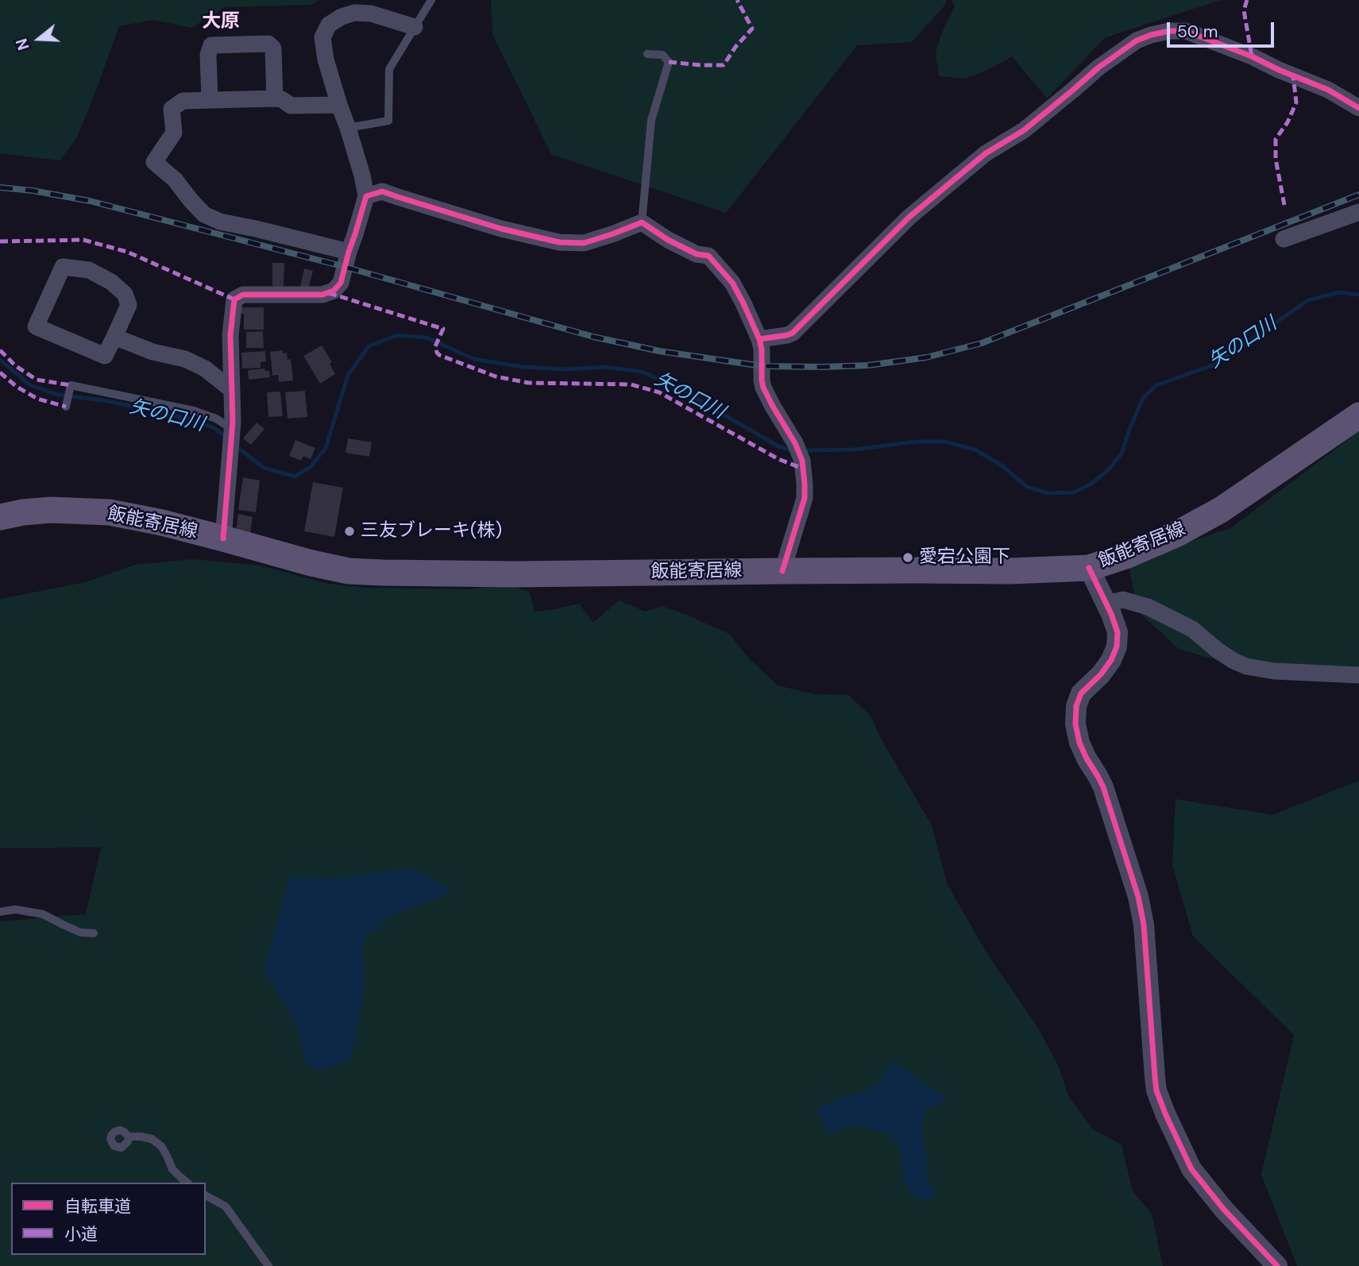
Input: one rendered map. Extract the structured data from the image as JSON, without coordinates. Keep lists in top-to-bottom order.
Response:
{
  "streets": {
    "main road": ["飯能寄居線"]
  },
  "districts": ["大原"],
  "water": ["矢の口川"],
  "places": ["三友ブレーキ(株)", "愛宕公園下"],
  "legend": ["自転車道", "小道"],
  "scale_bar": "50 m",
  "north": "left"
}
